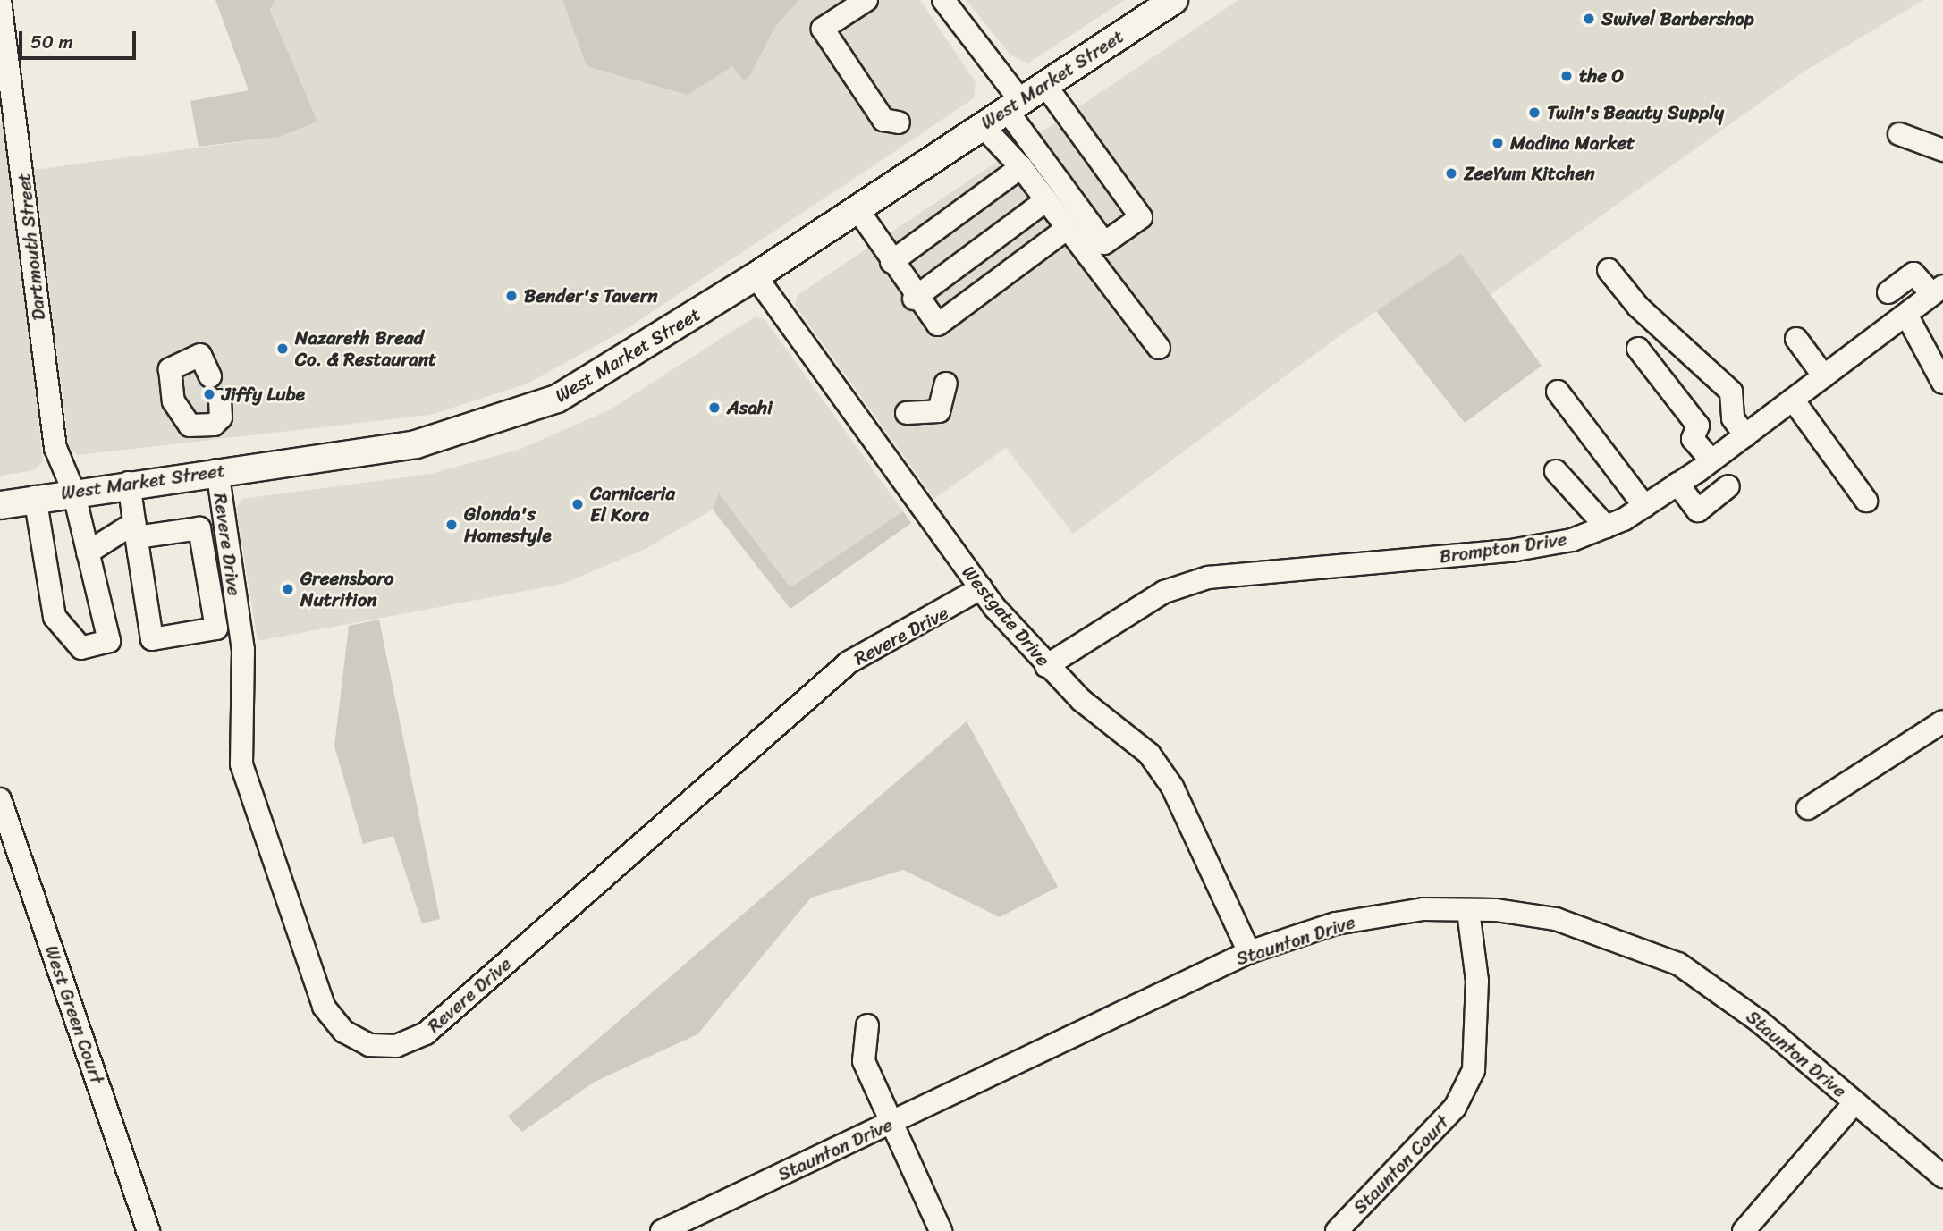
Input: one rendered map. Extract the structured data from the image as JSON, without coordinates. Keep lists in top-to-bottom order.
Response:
{
  "streets": {
    "main road": ["West Market Street"],
    "street": [
      "Dartmouth Street",
      "Revere Drive",
      "Brompton Drive",
      "Westgate Drive",
      "Staunton Drive",
      "West Green Court",
      "Staunton Court"
    ]
  },
  "crossings": [
    ["West Market Street", "Dartmouth Street"],
    ["West Market Street", "Revere Drive"],
    ["West Market Street", "Westgate Drive"],
    ["Revere Drive", "Westgate Drive"],
    ["Brompton Drive", "Westgate Drive"],
    ["Westgate Drive", "Staunton Drive"],
    ["Staunton Drive", "Staunton Court"]
  ],
  "places": [
    "Swivel Barbershop",
    "the O",
    "Twin's Beauty Supply",
    "Madina Market",
    "ZeeYum Kitchen",
    "Bender's Tavern",
    "Nazareth Bread Co. & Restaurant",
    "Jiffy Lube",
    "Asahi",
    "Carniceria El Kora",
    "Glonda's Homestyle",
    "Greensboro Nutrition"
  ],
  "scale_bar": "50 m"
}
